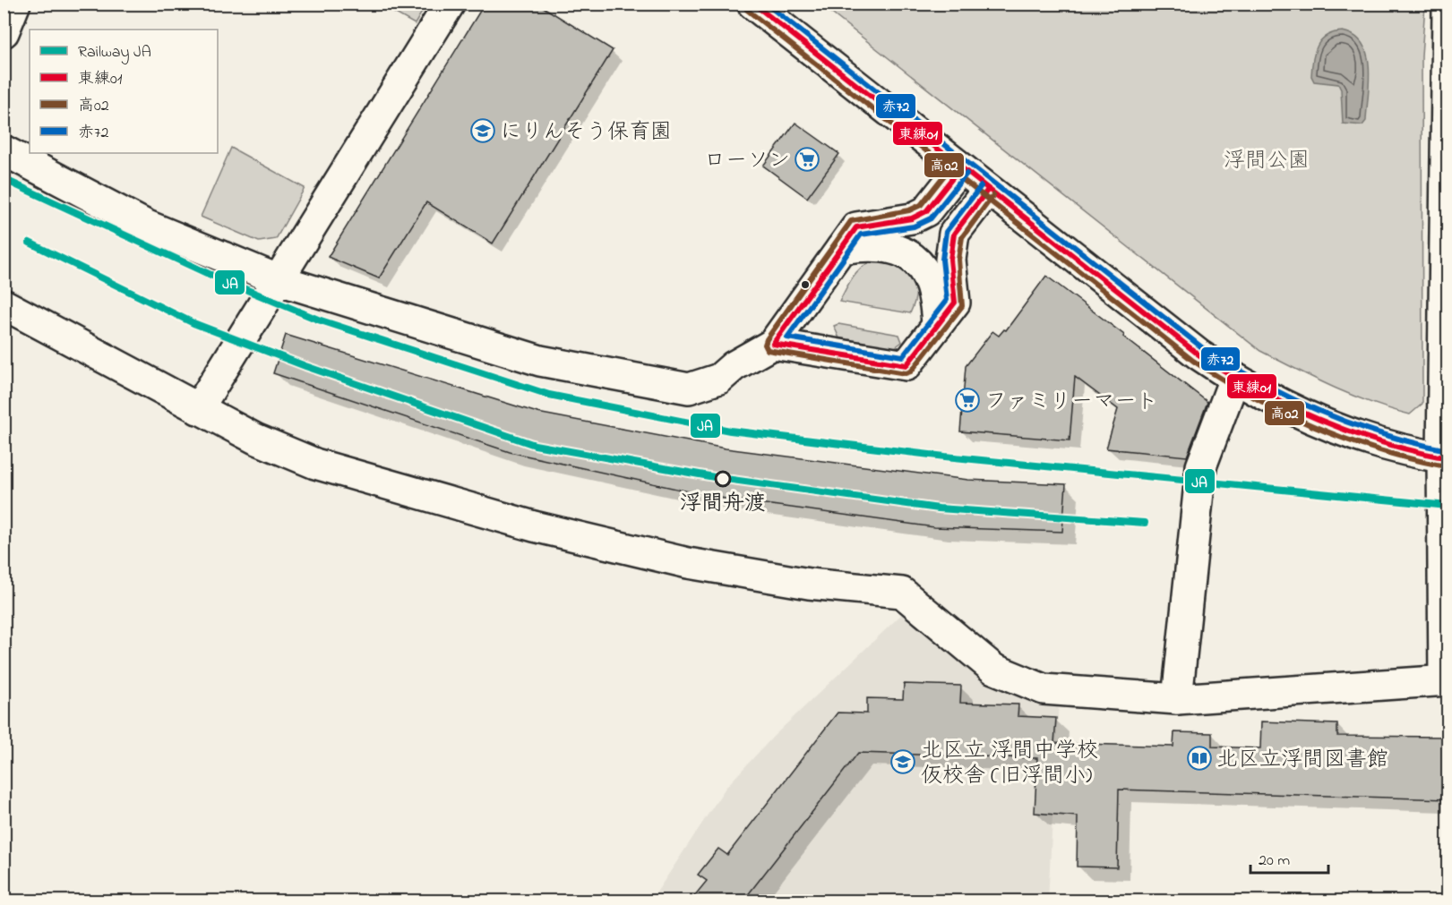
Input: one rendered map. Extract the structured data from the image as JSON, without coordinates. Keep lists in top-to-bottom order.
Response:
{
  "parks": ["浮間公園"],
  "places": {
    "school or university": ["にりんそう保育園", "北区立 浮間中学校 仮校舎 (旧浮間小)"],
    "supermarket": ["ローソン", "ファミリーマート"],
    "other": ["浮間舟渡"],
    "library": ["北区立浮間図書館"]
  },
  "lines": [
    "transit line 東練01",
    "transit line 赤72",
    "transit line 高02",
    "rail line JA"
  ],
  "legend": [
    "Railway JA",
    "東練01",
    "高02",
    "赤72"
  ],
  "scale_bar": "20 m"
}
